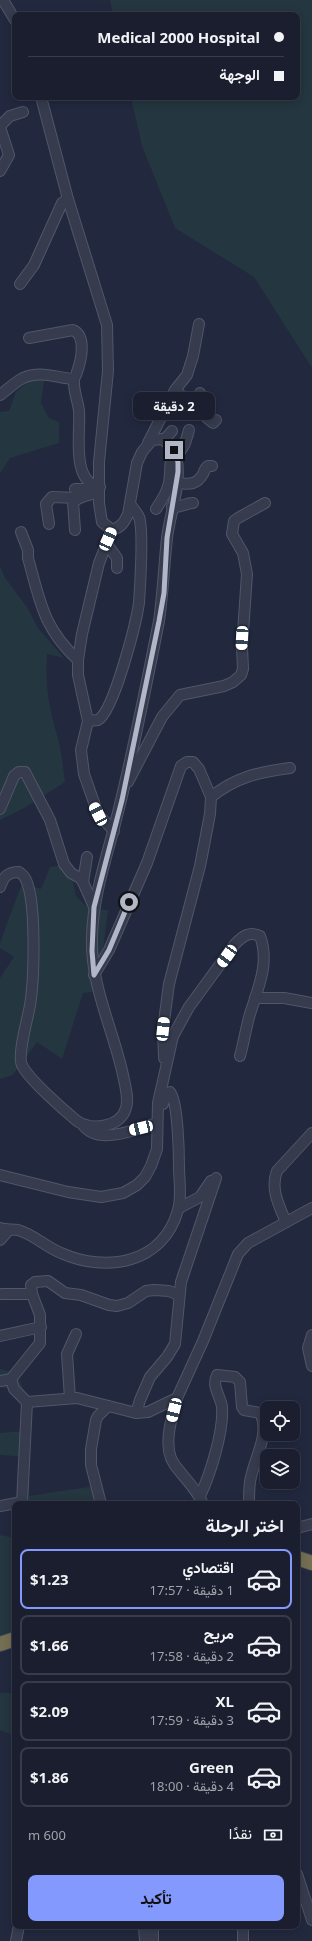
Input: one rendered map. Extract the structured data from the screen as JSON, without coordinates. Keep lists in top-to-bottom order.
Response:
{
  "page": {
    "banner": ["Medical 2000 Hospital", "الوجهة"],
    "bubble": "2 دقيقة",
    "heading": "اختر الرحلة",
    "list": [
      {
        "name": "اقتصادي",
        "note": "1 دقيقة · 17:57",
        "value": "$1.23"
      },
      {
        "name": "مريح",
        "note": "2 دقيقة · 17:58",
        "value": "$1.66"
      },
      {
        "name": "XL",
        "note": "3 دقيقة · 17:59",
        "value": "$2.09"
      },
      {
        "name": "Green",
        "note": "4 دقيقة · 18:00",
        "value": "$1.86"
      }
    ],
    "pay": ["نقدًا", "600 m"],
    "buttons": "تأكيد"
  }
}
